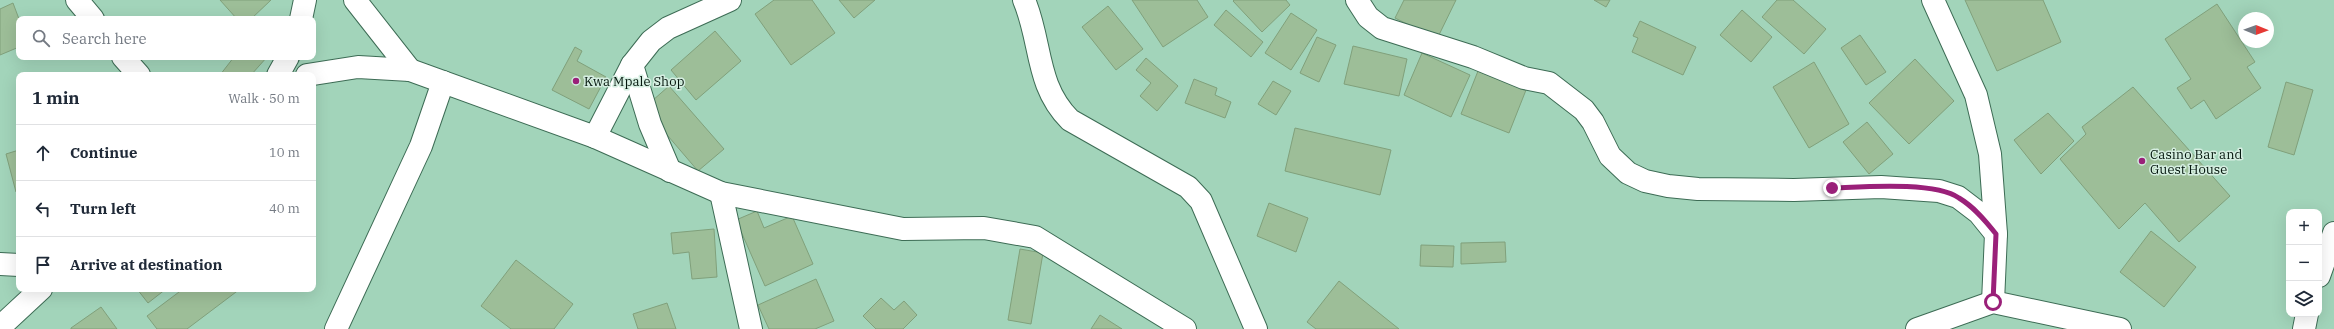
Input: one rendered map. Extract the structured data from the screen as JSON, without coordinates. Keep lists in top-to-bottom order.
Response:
{
  "places": ["Kwa Mpale Shop", "Casino Bar and Guest House"],
  "north": "right",
  "page": {
    "search": "Search here",
    "heading": ["1 min", "Walk · 50 m"],
    "list": [
      ["Continue", "10 m"],
      ["Turn left", "40 m"],
      "Arrive at destination"
    ],
    "map_buttons": ["+", "−"]
  }
}
